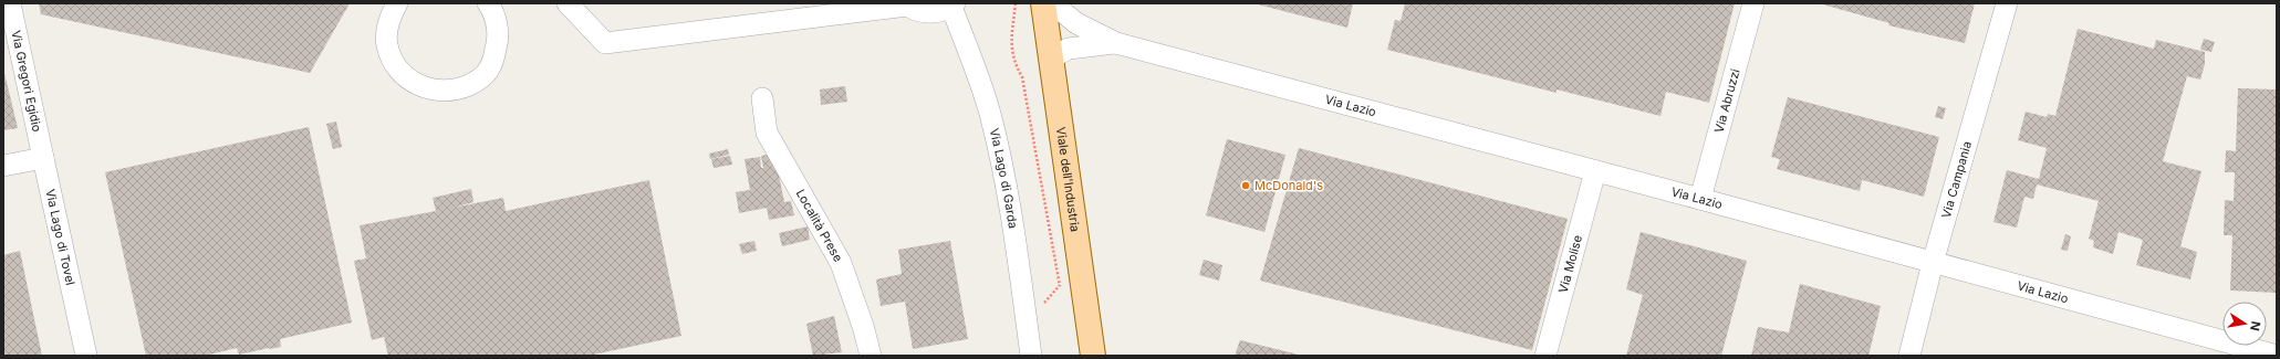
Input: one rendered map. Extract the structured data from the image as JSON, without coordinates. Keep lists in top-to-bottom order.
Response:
{
  "streets": {
    "main road": ["Viale dell'Industria"],
    "street": [
      "Via Gregori Egidio",
      "Via Abruzzi",
      "Via Lazio",
      "Via Lago di Garda",
      "Via Campania",
      "Località Prese",
      "Via Lago di Tovel",
      "Via Molise"
    ]
  },
  "crossings": [
    ["Via Gregori Egidio", "Via Lago di Tovel"],
    ["Via Abruzzi", "Via Lazio"],
    ["Via Lazio", "Via Campania"],
    ["Via Lazio", "Via Molise"]
  ],
  "places": ["McDonald's"],
  "north": "right"
}
